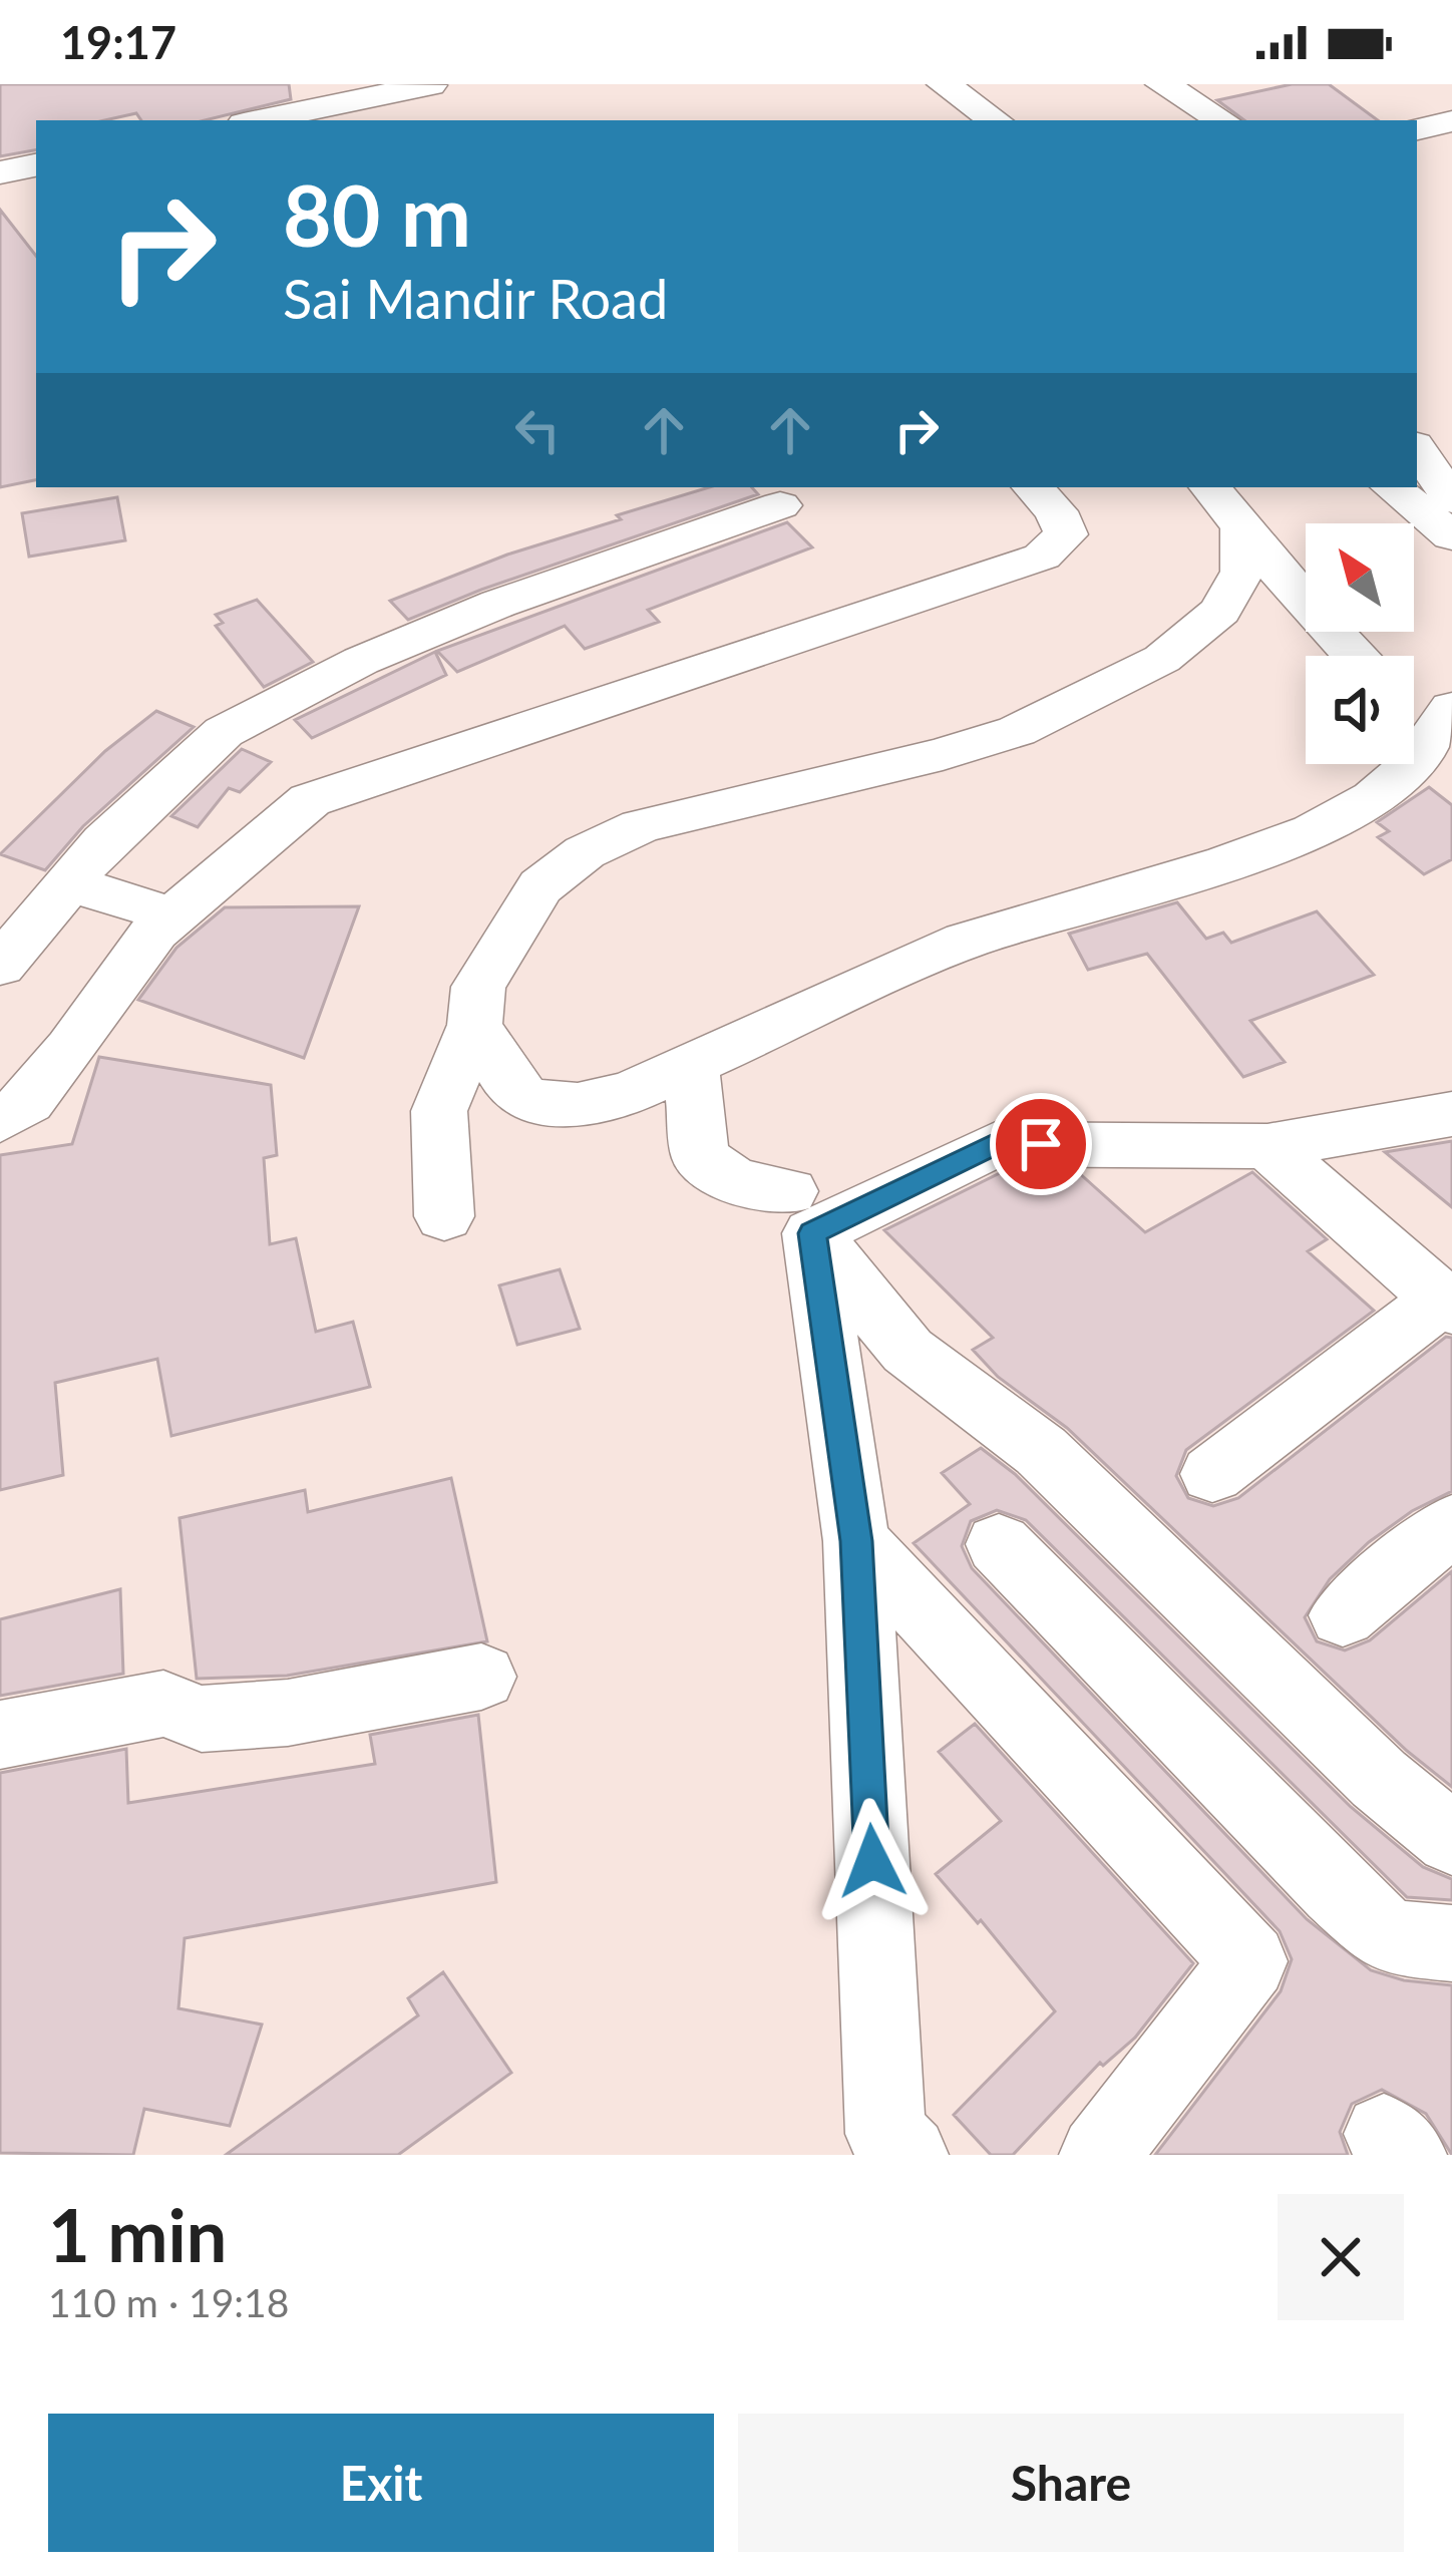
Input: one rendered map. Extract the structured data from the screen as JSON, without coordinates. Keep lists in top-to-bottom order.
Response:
{
  "north": "top left",
  "page": {
    "status": "19:17",
    "turn": ["80 m", "Sai Mandir Road"],
    "heading": ["1 min", "110 m · 19:18"],
    "buttons": ["Exit", "Share"]
  }
}
